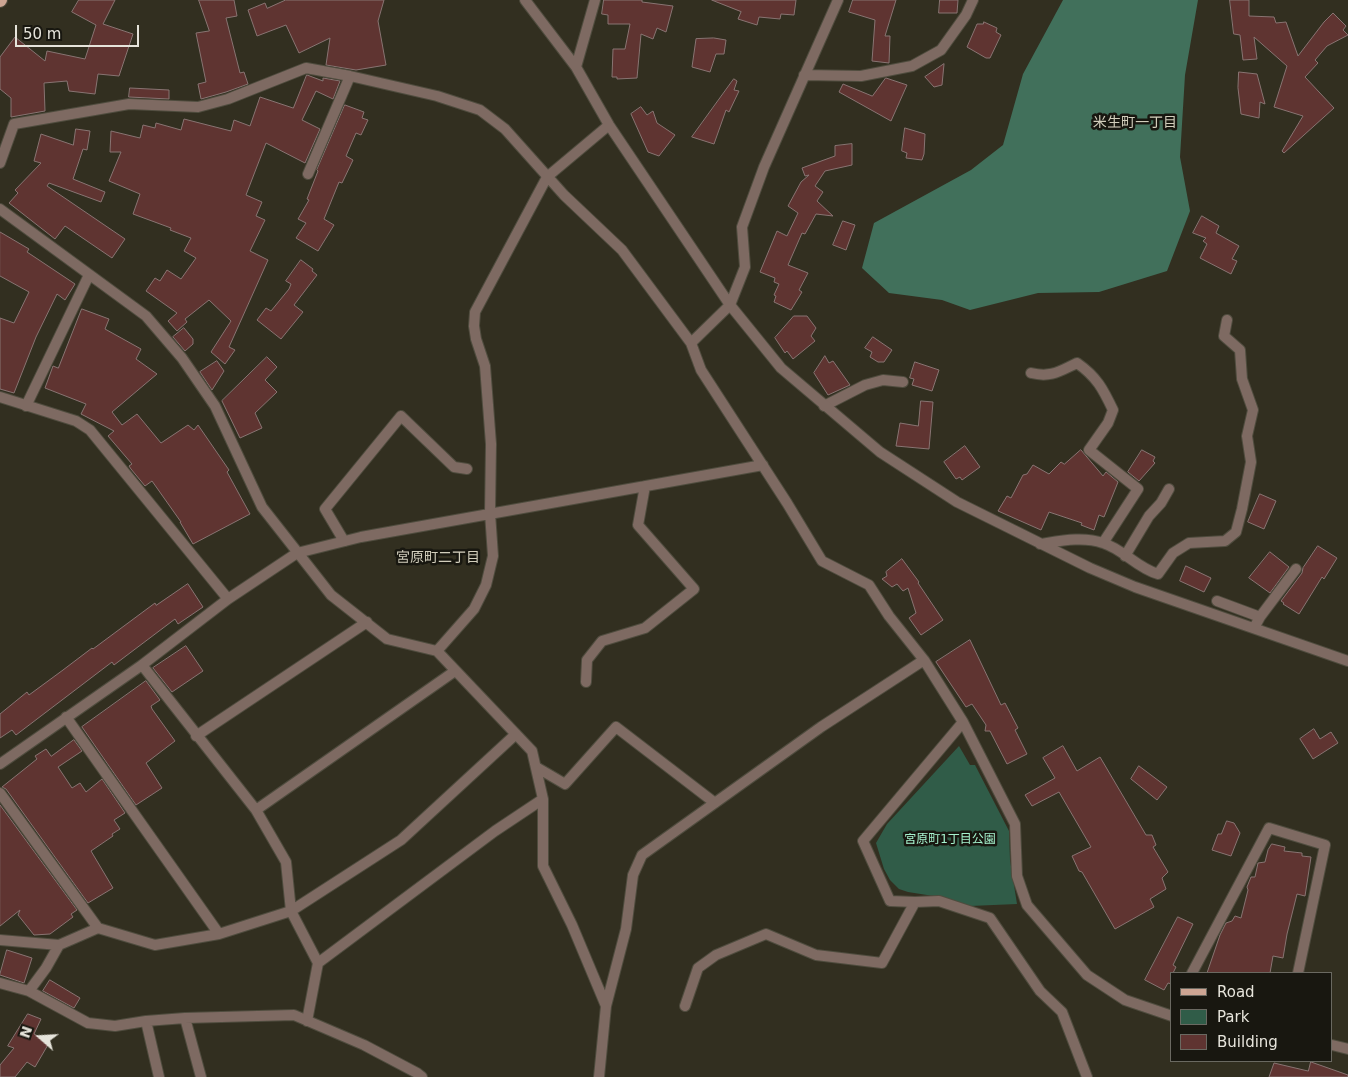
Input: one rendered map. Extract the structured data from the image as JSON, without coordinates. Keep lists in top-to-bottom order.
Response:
{
  "districts": ["米生町一丁目", "宮原町二丁目"],
  "parks": ["宮原町1丁目公園"],
  "legend": ["Road", "Park", "Building"],
  "scale_bar": "50 m",
  "north": "left"
}
